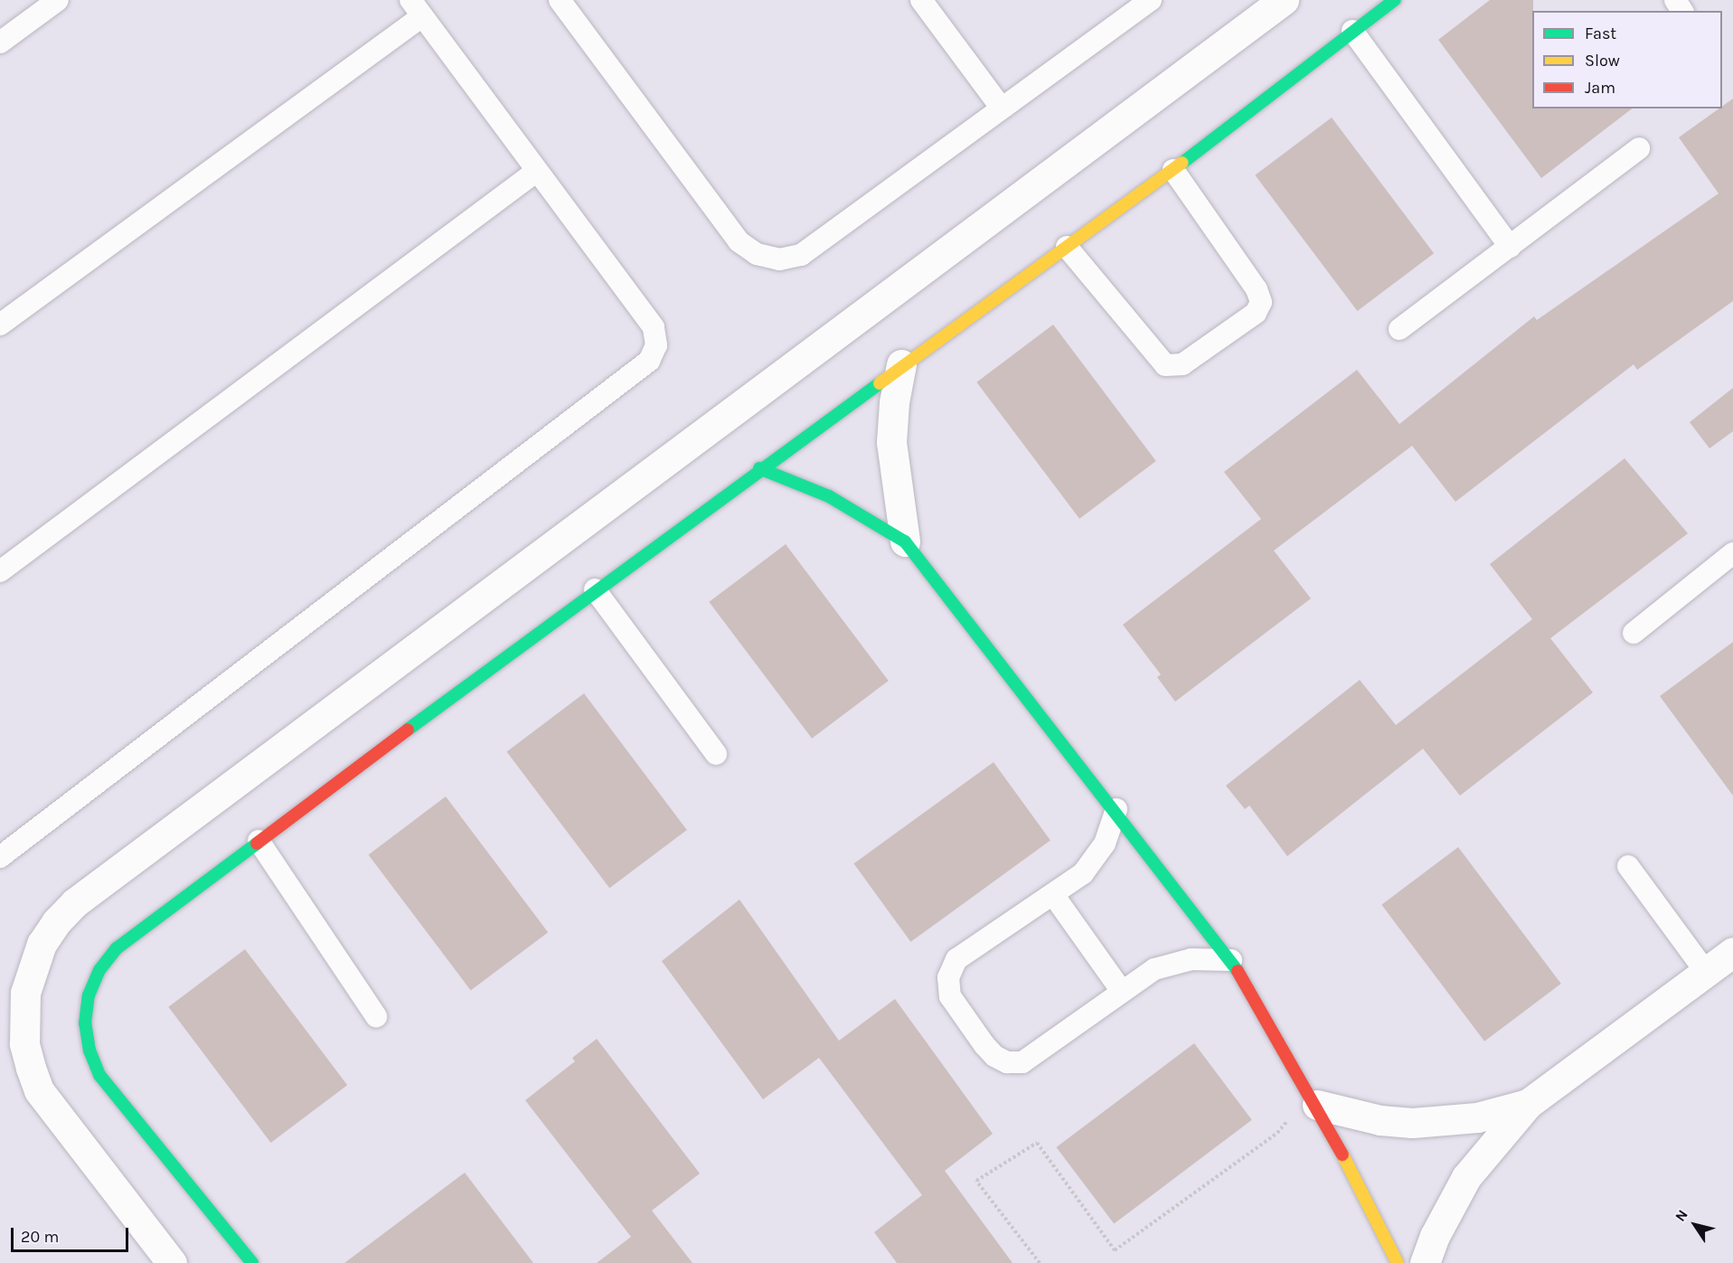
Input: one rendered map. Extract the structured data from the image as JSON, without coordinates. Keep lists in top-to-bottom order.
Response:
{
  "legend": ["Fast", "Slow", "Jam"],
  "scale_bar": "20 m",
  "north": "top left"
}
